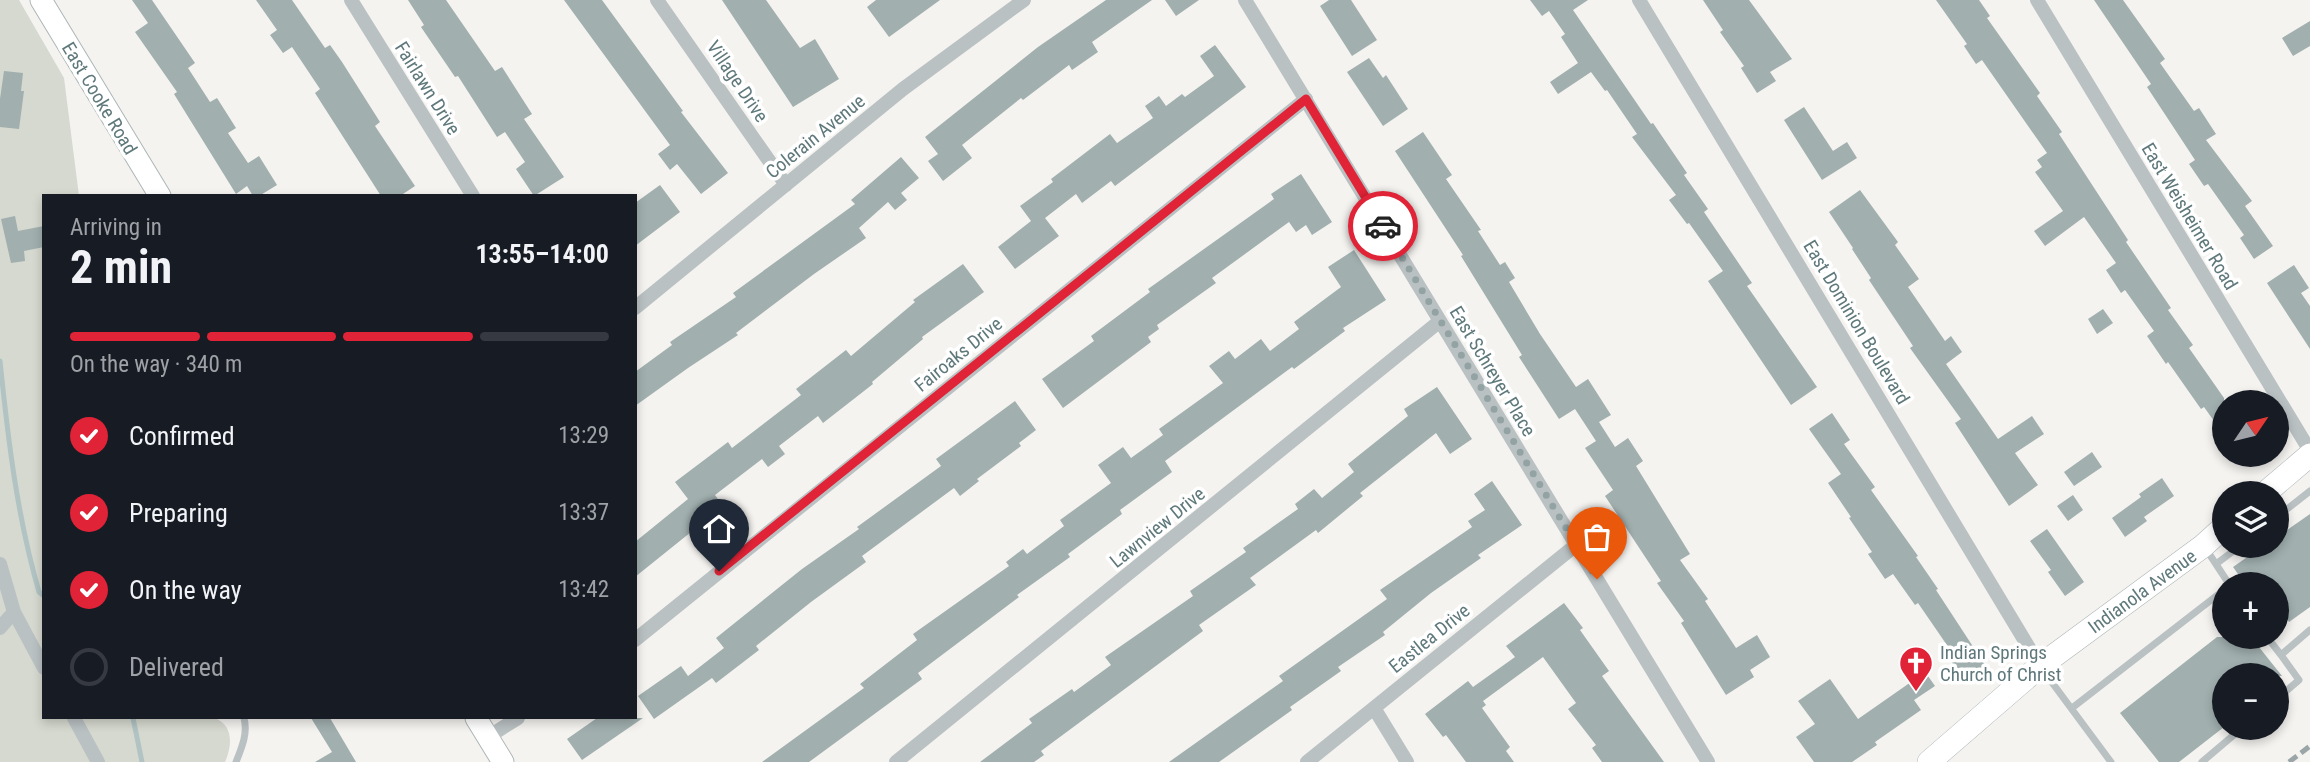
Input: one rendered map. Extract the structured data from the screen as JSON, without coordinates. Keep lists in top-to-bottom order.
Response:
{
  "streets": {
    "main road": ["East Cooke Road", "Indianola Avenue"],
    "street": [
      "Village Drive",
      "Fairlawn Drive",
      "Colerain Avenue",
      "East Weisheimer Road",
      "East Dominion Boulevard",
      "Fairoaks Drive",
      "East Schreyer Place",
      "Lawnview Drive",
      "Eastlea Drive"
    ]
  },
  "crossings": [
    ["Village Drive", "Colerain Avenue"],
    ["East Dominion Boulevard", "Indianola Avenue"],
    ["Fairoaks Drive", "East Schreyer Place"],
    ["East Schreyer Place", "Lawnview Drive"],
    ["East Schreyer Place", "Eastlea Drive"]
  ],
  "places": {
    "church": ["Indian Springs Church of Christ"]
  },
  "north": "top right",
  "page": {
    "heading": ["2 min", "Arriving in", "13:55–14:00"],
    "bar": "On the way · 340 m",
    "map_buttons": ["+", "−"],
    "list": [
      ["Confirmed", "13:29"],
      ["Preparing", "13:37"],
      ["On the way", "13:42"],
      "Delivered"
    ]
  }
}
